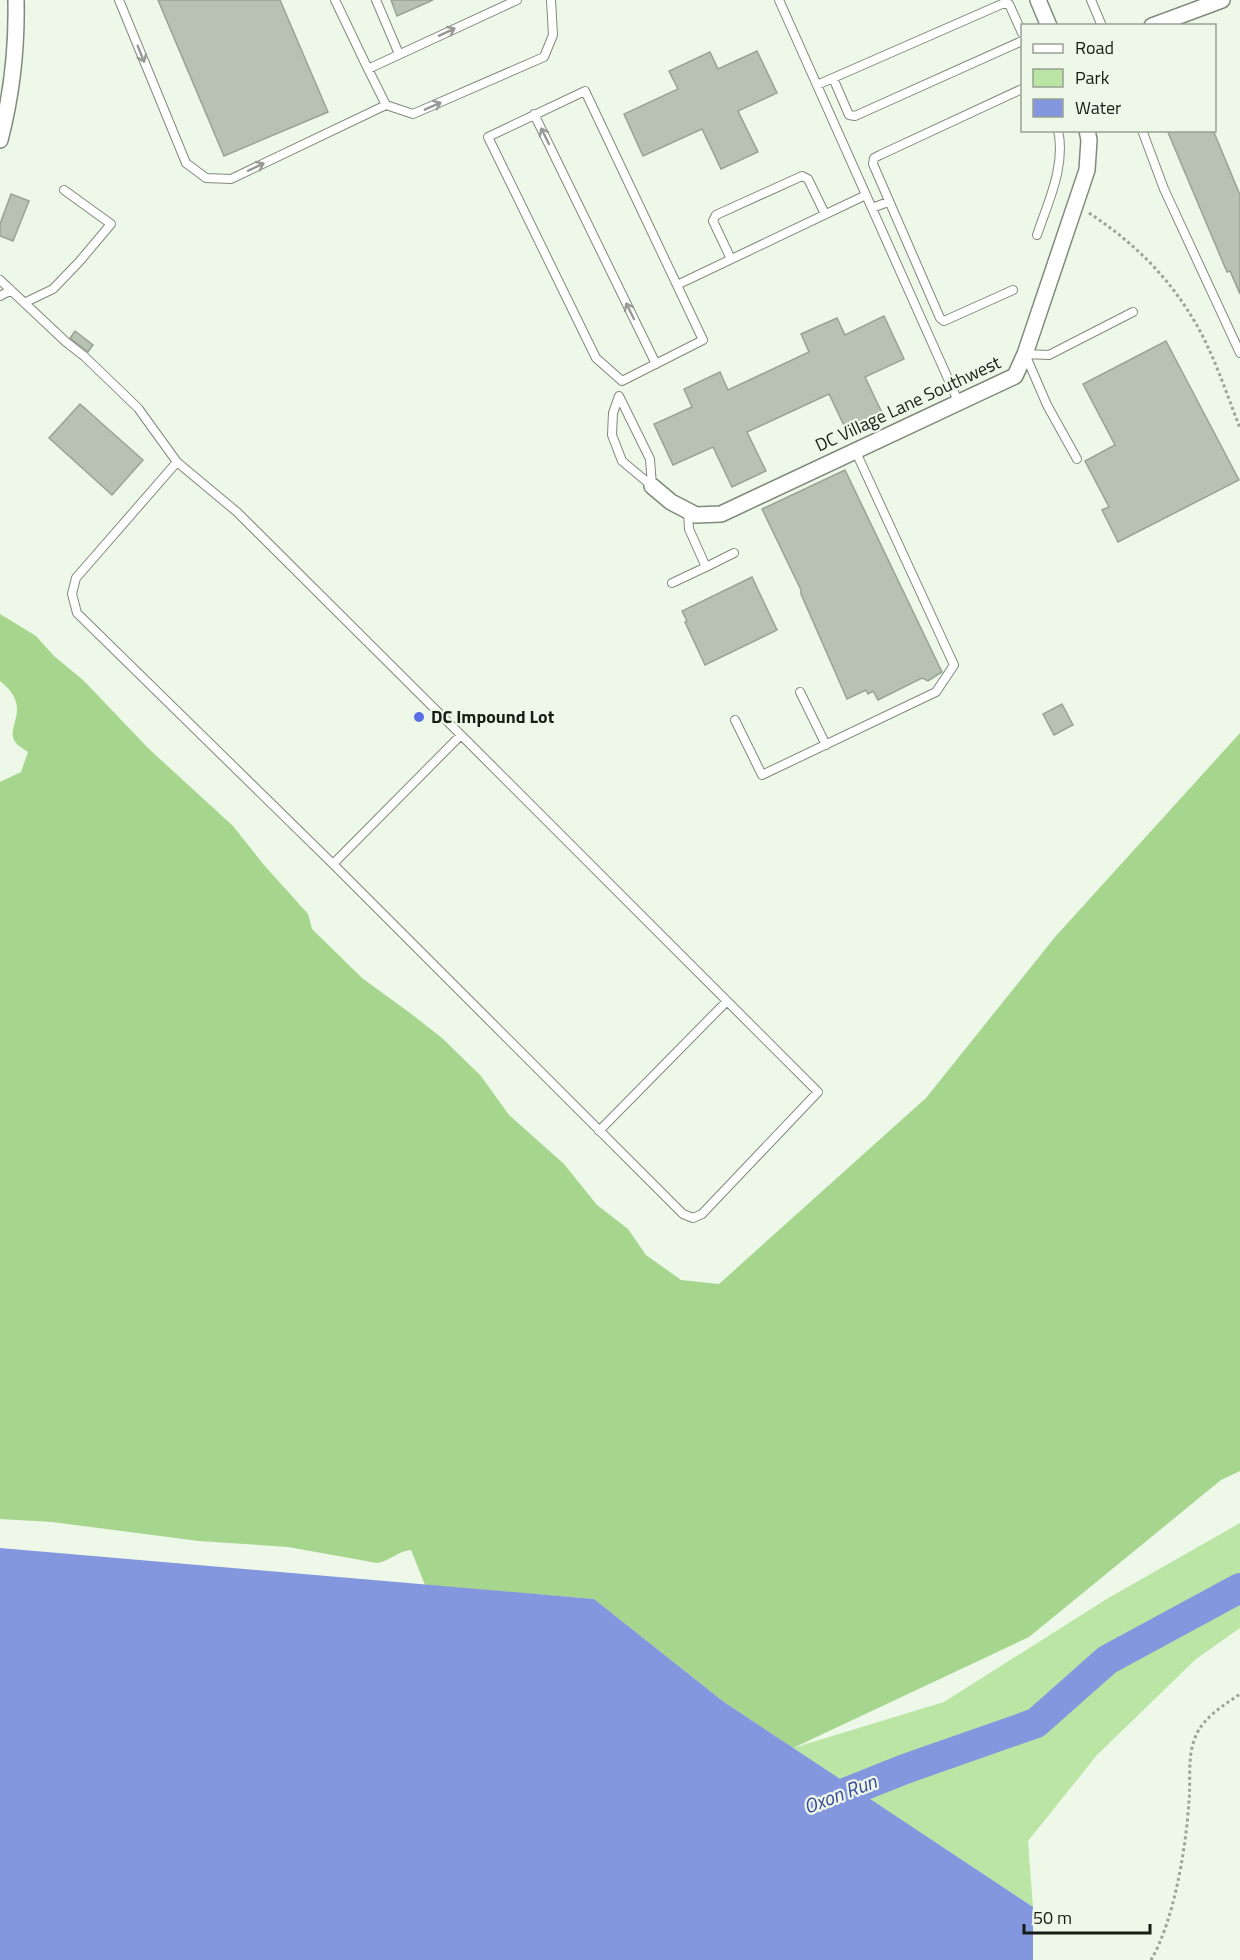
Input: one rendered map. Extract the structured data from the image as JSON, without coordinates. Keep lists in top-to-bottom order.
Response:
{
  "streets": {
    "street": ["DC Village Lane Southwest"]
  },
  "water": ["Oxon Run"],
  "places": ["DC Impound Lot"],
  "legend": ["Road", "Park", "Water"],
  "scale_bar": "50 m"
}
